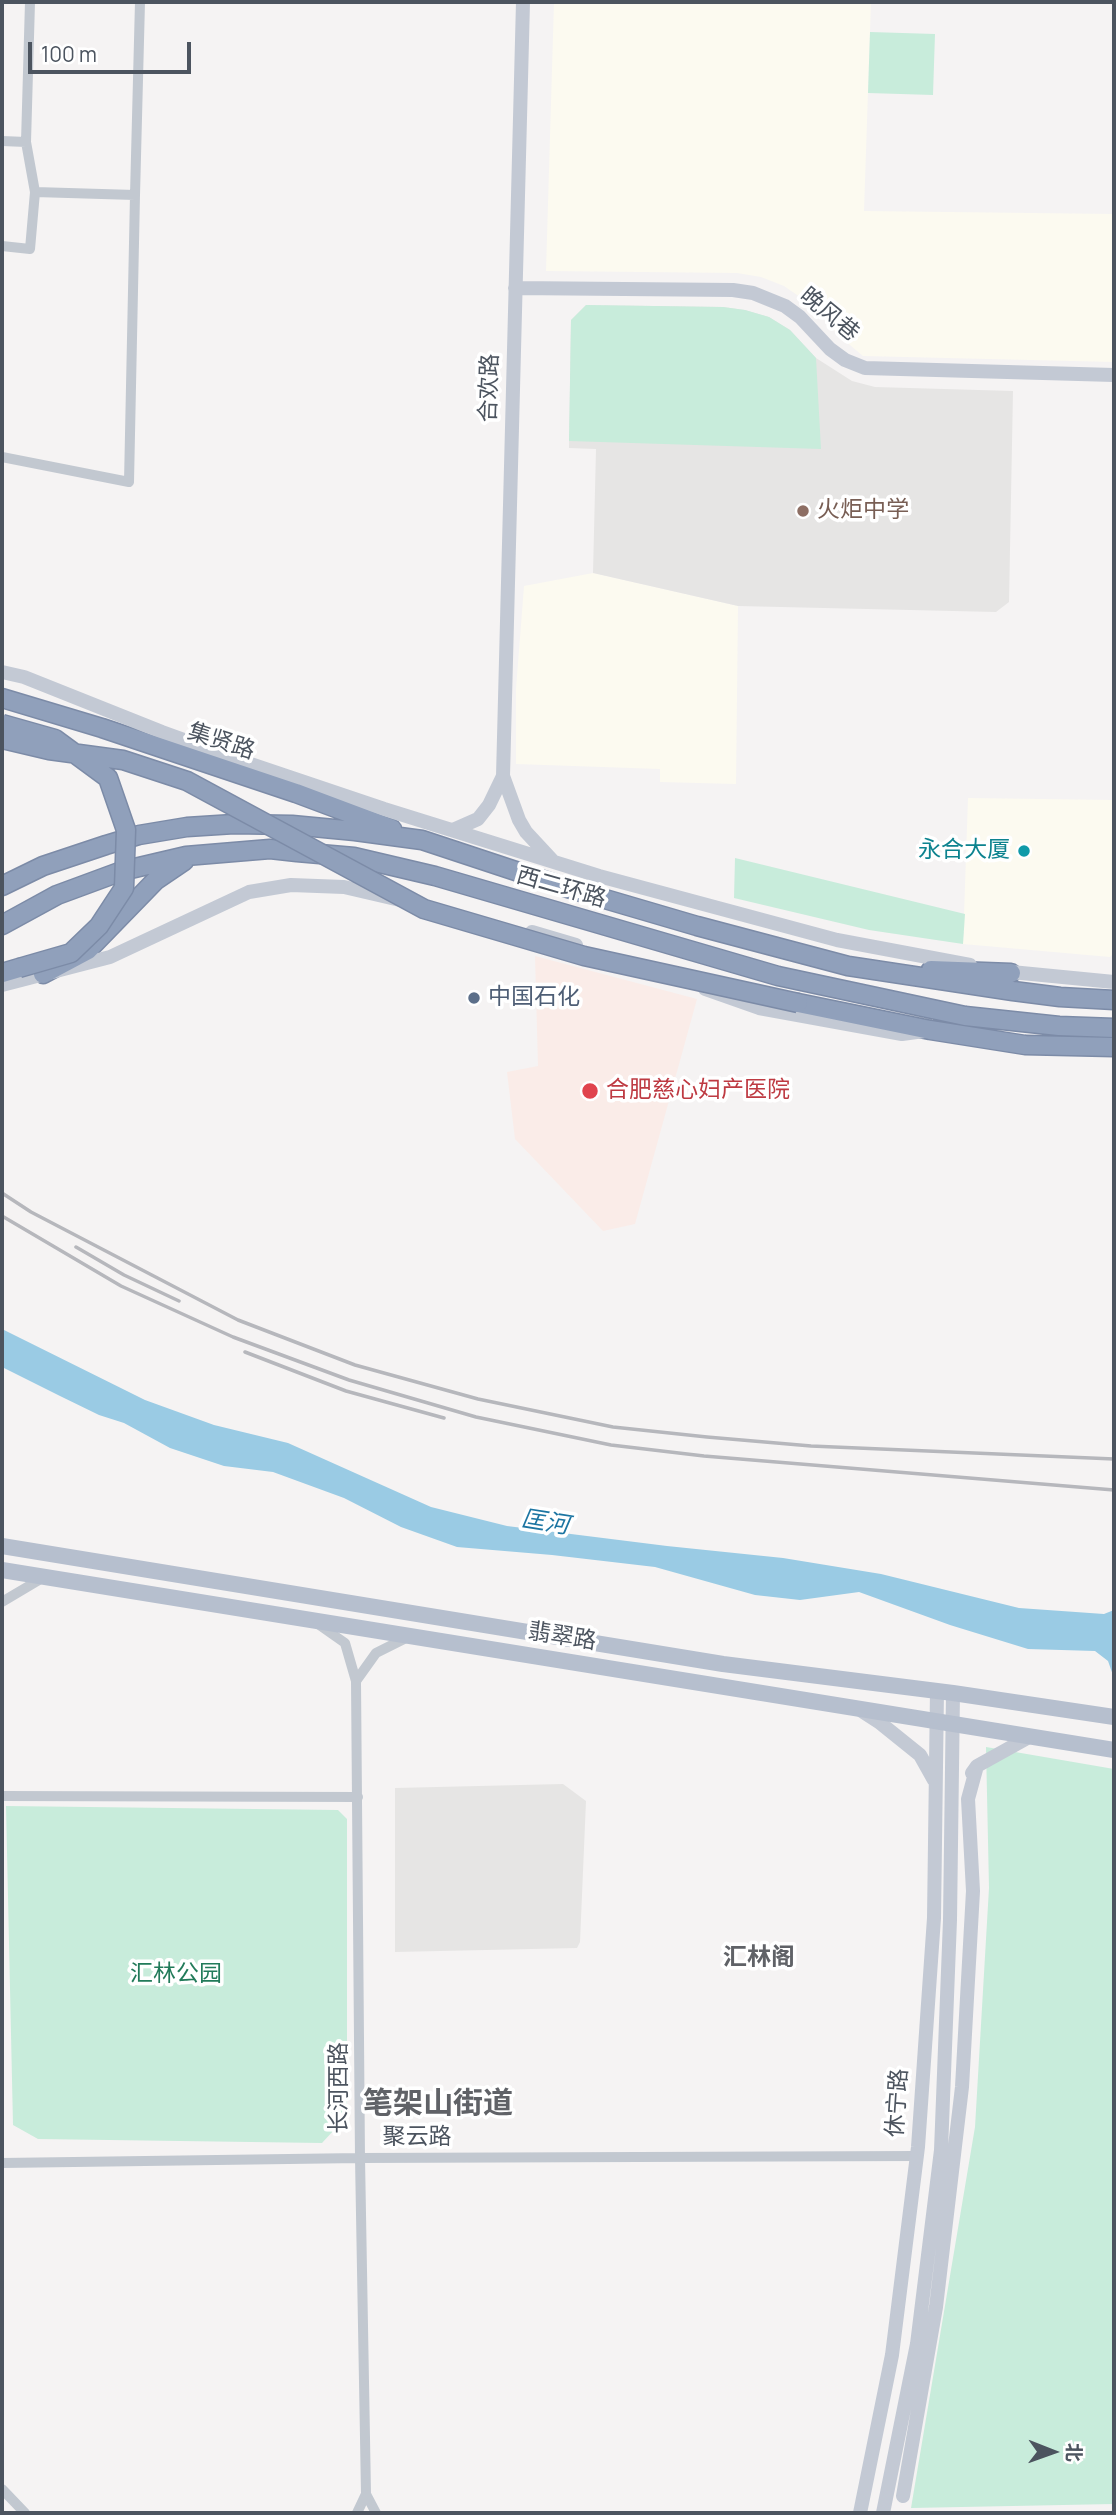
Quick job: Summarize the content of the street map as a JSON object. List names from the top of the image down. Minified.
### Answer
{"streets":{"highway":["集贤路","西二环路"],"main road":["翡翠路"],"street":["晚风巷","合欢路","长河西路","休宁路","聚云路"]},"crossings":[["晚风巷","合欢路"],["集贤路","西二环路"],["翡翠路","长河西路"],["翡翠路","休宁路"],["长河西路","聚云路"],["休宁路","聚云路"]],"districts":["汇林阁","笔架山街道"],"water":["匡河"],"parks":["汇林公园"],"places":["火炬中学","永合大厦","中国石化","合肥慈心妇产医院"],"scale_bar":"100 m","north":"right"}
